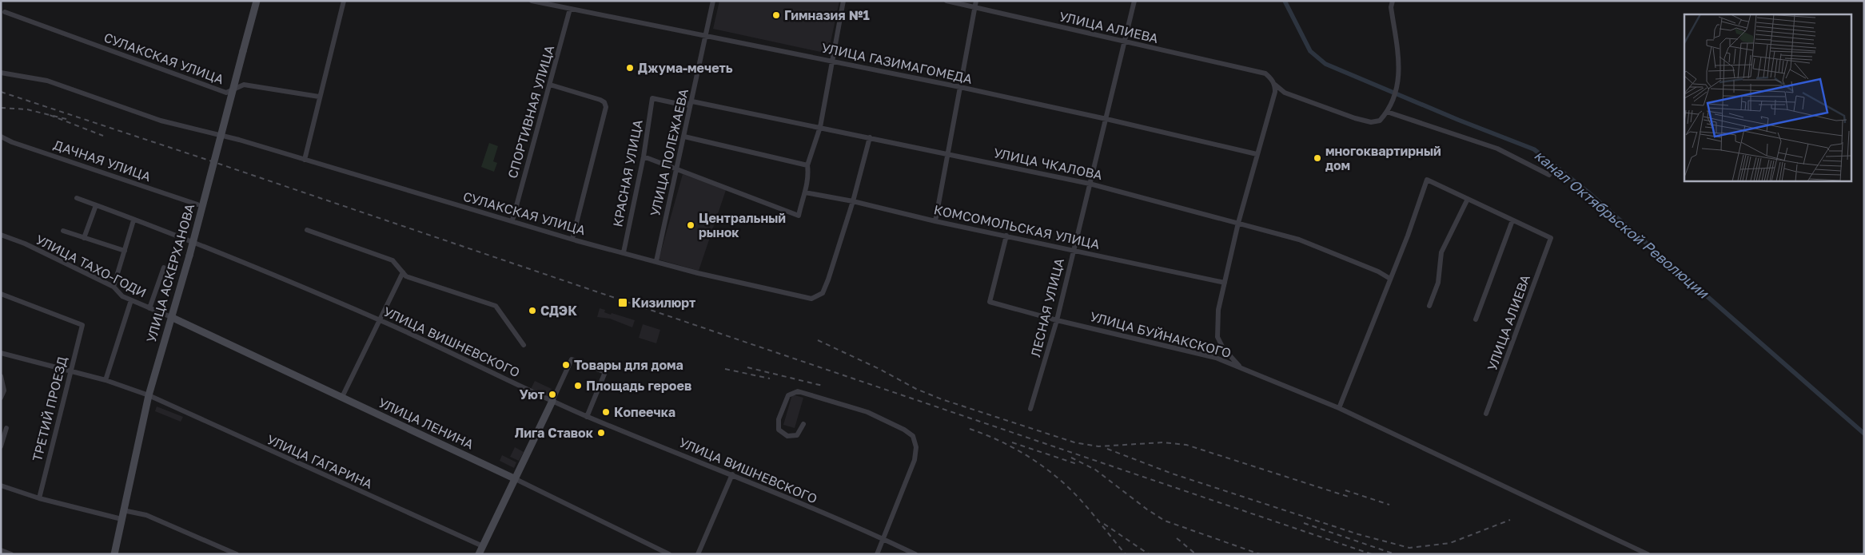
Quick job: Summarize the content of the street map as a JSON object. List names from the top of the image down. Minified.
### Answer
{"streets":{"street":["УЛИЦА АЛИЕВА","СУЛАКСКАЯ УЛИЦА","УЛИЦА ГАЗИМАГОМЕДА","СПОРТИВНАЯ УЛИЦА","УЛИЦА ПОЛЕЖАЕВА","ДАЧНАЯ УЛИЦА","УЛИЦА ЧКАЛОВА","КРАСНАЯ УЛИЦА","КОМСОМОЛЬСКАЯ УЛИЦА","УЛИЦА ТАХО-ГОДИ","УЛИЦА АСКЕРХАНОВА","ЛЕСНАЯ УЛИЦА","УЛИЦА БУЙНАКСКОГО","УЛИЦА ВИШНЕВСКОГО","ТРЕТИЙ ПРОЕЗД","УЛИЦА ЛЕНИНА","УЛИЦА ГАГАРИНА"]},"crossings":[["УЛИЦА АЛИЕВА","ЛЕСНАЯ УЛИЦА"],["СУЛАКСКАЯ УЛИЦА","СПОРТИВНАЯ УЛИЦА"],["СУЛАКСКАЯ УЛИЦА","УЛИЦА ПОЛЕЖАЕВА"],["СУЛАКСКАЯ УЛИЦА","КРАСНАЯ УЛИЦА"],["СУЛАКСКАЯ УЛИЦА","КОМСОМОЛЬСКАЯ УЛИЦА"],["УЛИЦА ГАЗИМАГОМЕДА","СПОРТИВНАЯ УЛИЦА"],["УЛИЦА ГАЗИМАГОМЕДА","УЛИЦА ПОЛЕЖАЕВА"],["УЛИЦА ГАЗИМАГОМЕДА","ЛЕСНАЯ УЛИЦА"],["УЛИЦА ПОЛЕЖАЕВА","УЛИЦА ЧКАЛОВА"],["УЛИЦА ЧКАЛОВА","КРАСНАЯ УЛИЦА"],["УЛИЦА ЧКАЛОВА","ЛЕСНАЯ УЛИЦА"],["КОМСОМОЛЬСКАЯ УЛИЦА","ЛЕСНАЯ УЛИЦА"],["КОМСОМОЛЬСКАЯ УЛИЦА","УЛИЦА БУЙНАКСКОГО"],["УЛИЦА ТАХО-ГОДИ","УЛИЦА АСКЕРХАНОВА"],["УЛИЦА ТАХО-ГОДИ","УЛИЦА ЛЕНИНА"],["УЛИЦА АСКЕРХАНОВА","УЛИЦА ЛЕНИНА"],["УЛИЦА АСКЕРХАНОВА","УЛИЦА ГАГАРИНА"],["ЛЕСНАЯ УЛИЦА","УЛИЦА БУЙНАКСКОГО"],["ТРЕТИЙ ПРОЕЗД","УЛИЦА ГАГАРИНА"]],"water":["канал Октябрьской Революции"],"places":{"other":["Гимназия №1","Джума-мечеть","многоквартирный дом","Центральный рынок","СДЭК","Товары для дома","Площадь героев","Уют","Копеечка","Лига Ставок"],"transit":["Кизилюрт"]}}
